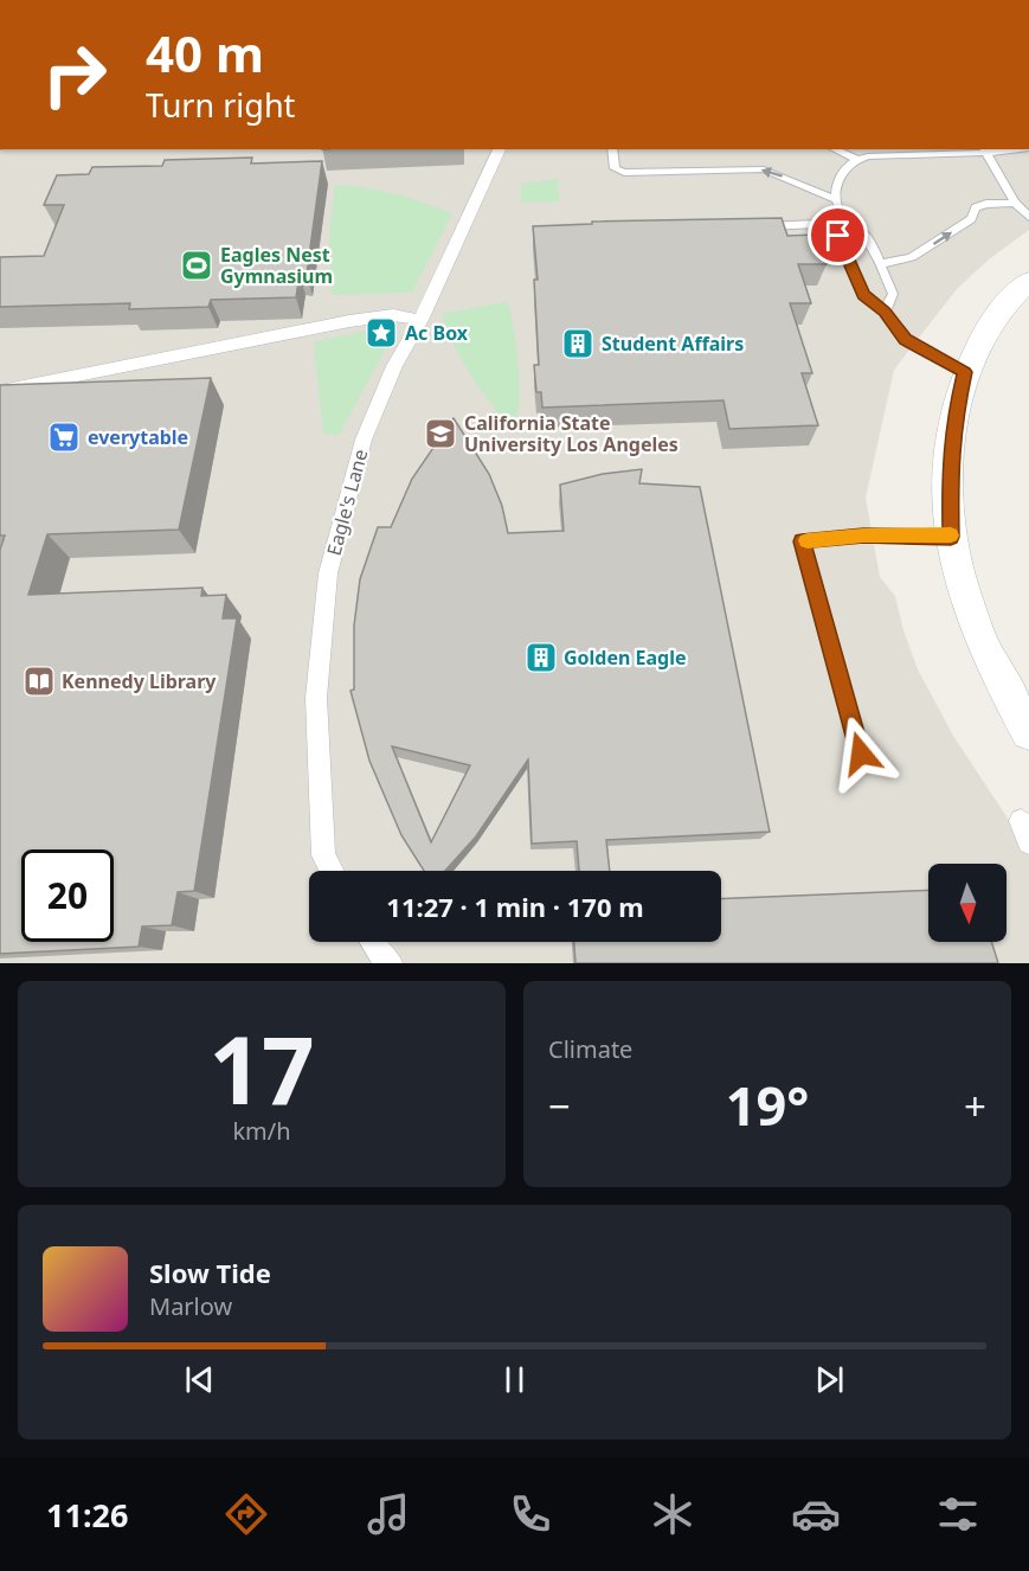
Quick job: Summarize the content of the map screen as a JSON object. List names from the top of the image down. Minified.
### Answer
{"streets":{"street":["Eagle's Lane"]},"places":{"sports":["Eagles Nest Gymnasium"],"place":["Ac Box"],"building":["Student Affairs","Golden Eagle"],"school or university":["California State University Los Angeles"],"supermarket":["everytable"],"library":["Kennedy Library"]},"north":"bottom","page":{"turn":["40 m","Turn right"],"limit":"20","trip":"11:27 · 1 min · 170 m","tile":[["17","km/h"],"Climate"],"heat":["−","19°","+"],"song":["Slow Tide","Marlow"],"tabs":"11:26"}}
